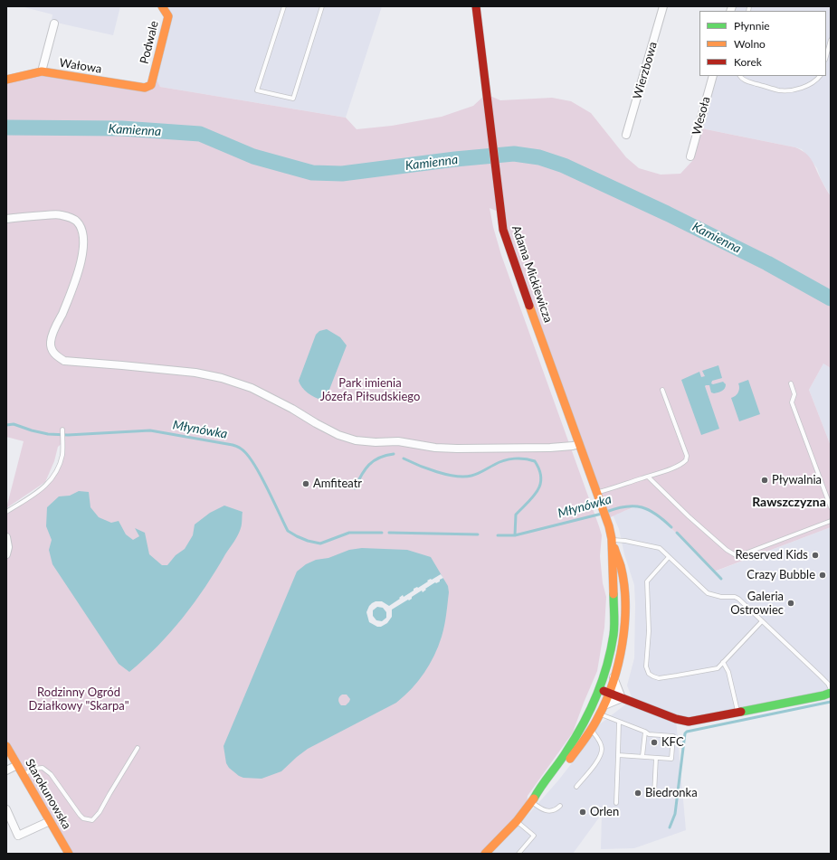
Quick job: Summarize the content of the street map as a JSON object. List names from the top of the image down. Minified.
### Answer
{"streets":{"street":["Podwale","Wałowa","Wierzbowa","Wesoła","Adama Mickiewicza","Starokunowska"]},"crossings":[["Podwale","Wałowa"]],"districts":["Rawszczyzna"],"water":["Kamienna","Młynówka"],"parks":["Park imienia Józefa Piłsudskiego","Rodzinny Ogród Działkowy \"Skarpa\""],"places":["Pływalnia","Amfiteatr","Reserved Kids","Crazy Bubble","Galeria Ostrowiec","KFC","Biedronka","Orlen"],"legend":["Płynnie","Wolno","Korek"]}
